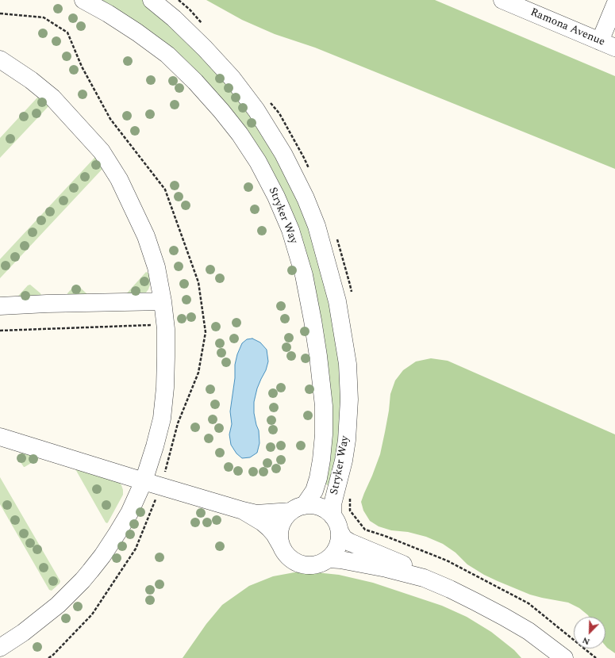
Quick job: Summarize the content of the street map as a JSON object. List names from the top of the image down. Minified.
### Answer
{"streets":{"street":["Ramona Avenue","Stryker Way"]},"north":"bottom left"}
